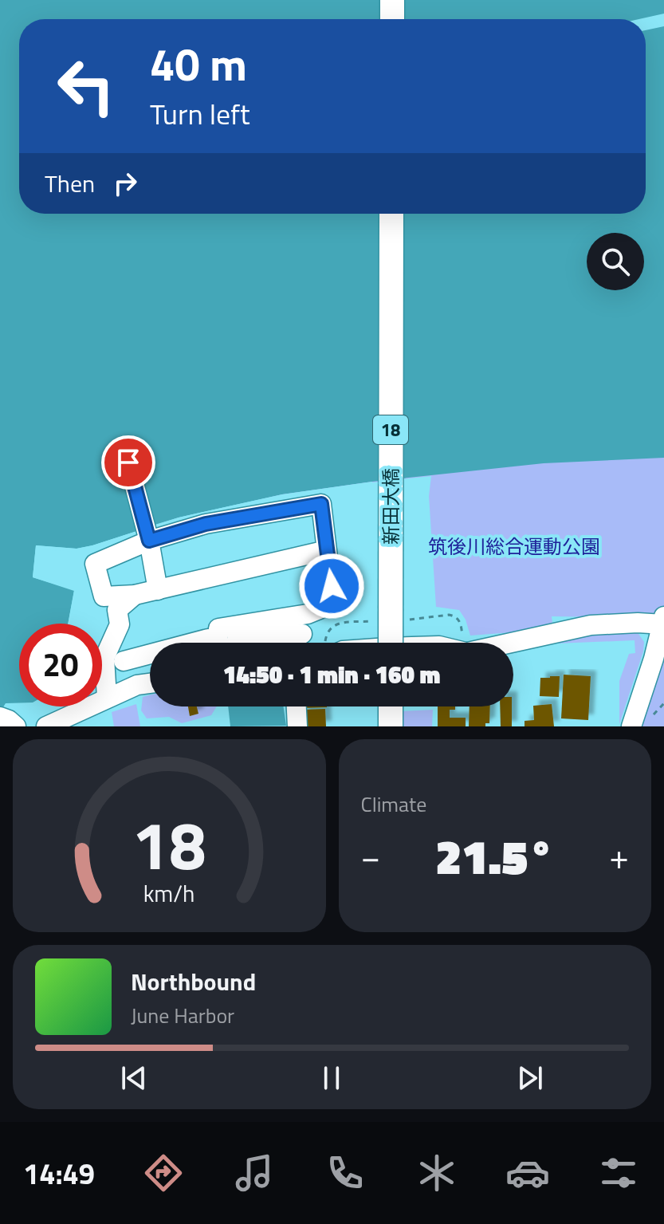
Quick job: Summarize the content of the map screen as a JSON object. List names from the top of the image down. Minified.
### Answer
{"streets":{"main road":["18","新田大橋"]},"parks":["筑後川総合運動公園"],"page":{"turn":["40 m","Turn left"],"then":"Then","limit":"20","trip":"14:50 · 1 min · 160 m","tile":"Climate","heat":["−","21.5°","+"],"song":["Northbound","June Harbor"],"tabs":"14:49","gauge":["18","km/h"]}}
